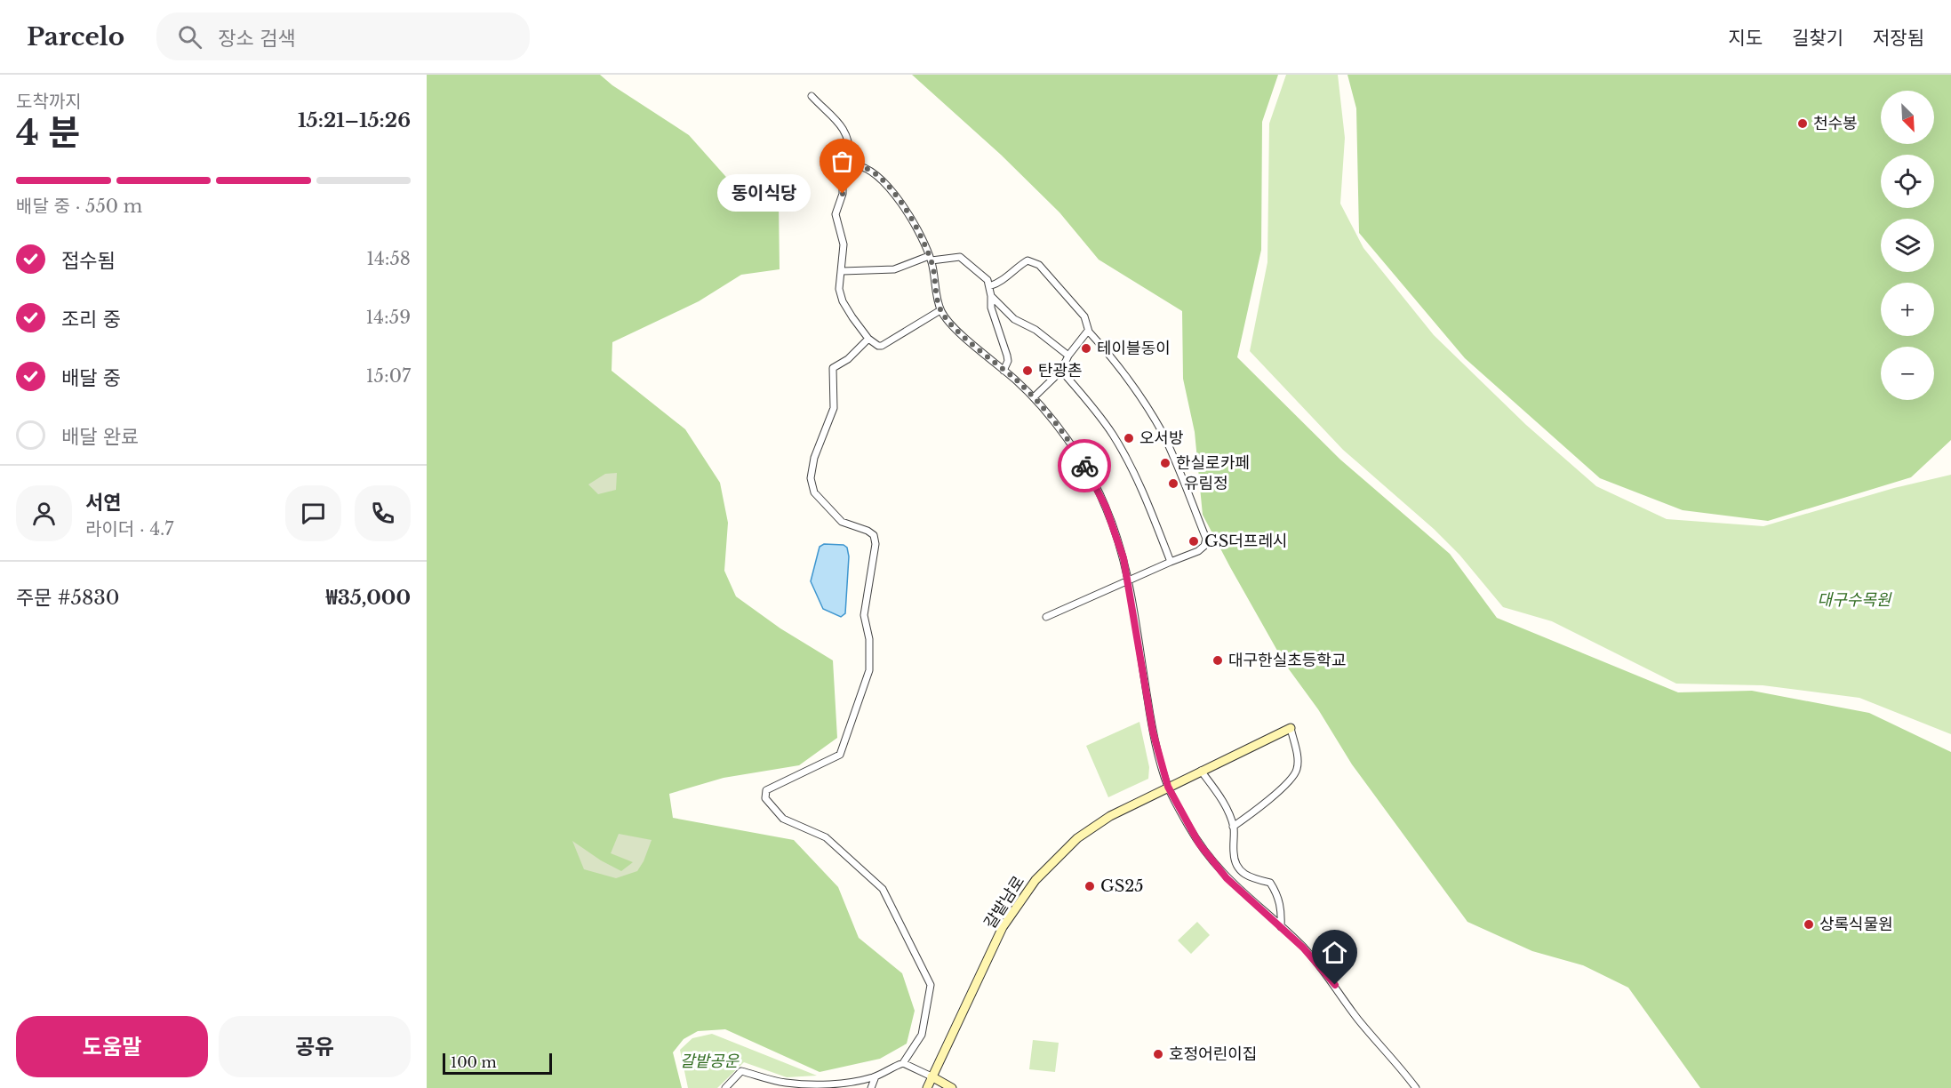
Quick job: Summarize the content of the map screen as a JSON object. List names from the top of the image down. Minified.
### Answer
{"streets":{"main road":["갈밭남로"]},"parks":["대구수목원","갈밭공운"],"places":["천수봉","동이식당","테이블동이","탄광촌","오서방","한실로카페","유림정","GS더프레시","대구한실초등학교","GS25","상록식물원","호정어린이집"],"scale_bar":"100 m","north":"bottom right","page":{"header":"Parcelo","search":"장소 검색","nav":["지도","길찾기","저장됨"],"heading":["4 분","도착까지","15:21–15:26"],"panel":["서연","라이더 · 4.7","주문 #5830","₩35,000"],"map_buttons":["+","−"],"bar":"배달 중 · 550 m","bubble":"동이식당","list":[["접수됨","14:58"],["조리 중","14:59"],["배달 중","15:07"],"배달 완료"],"buttons":["도움말","공유"],"scale":"100 m"}}
